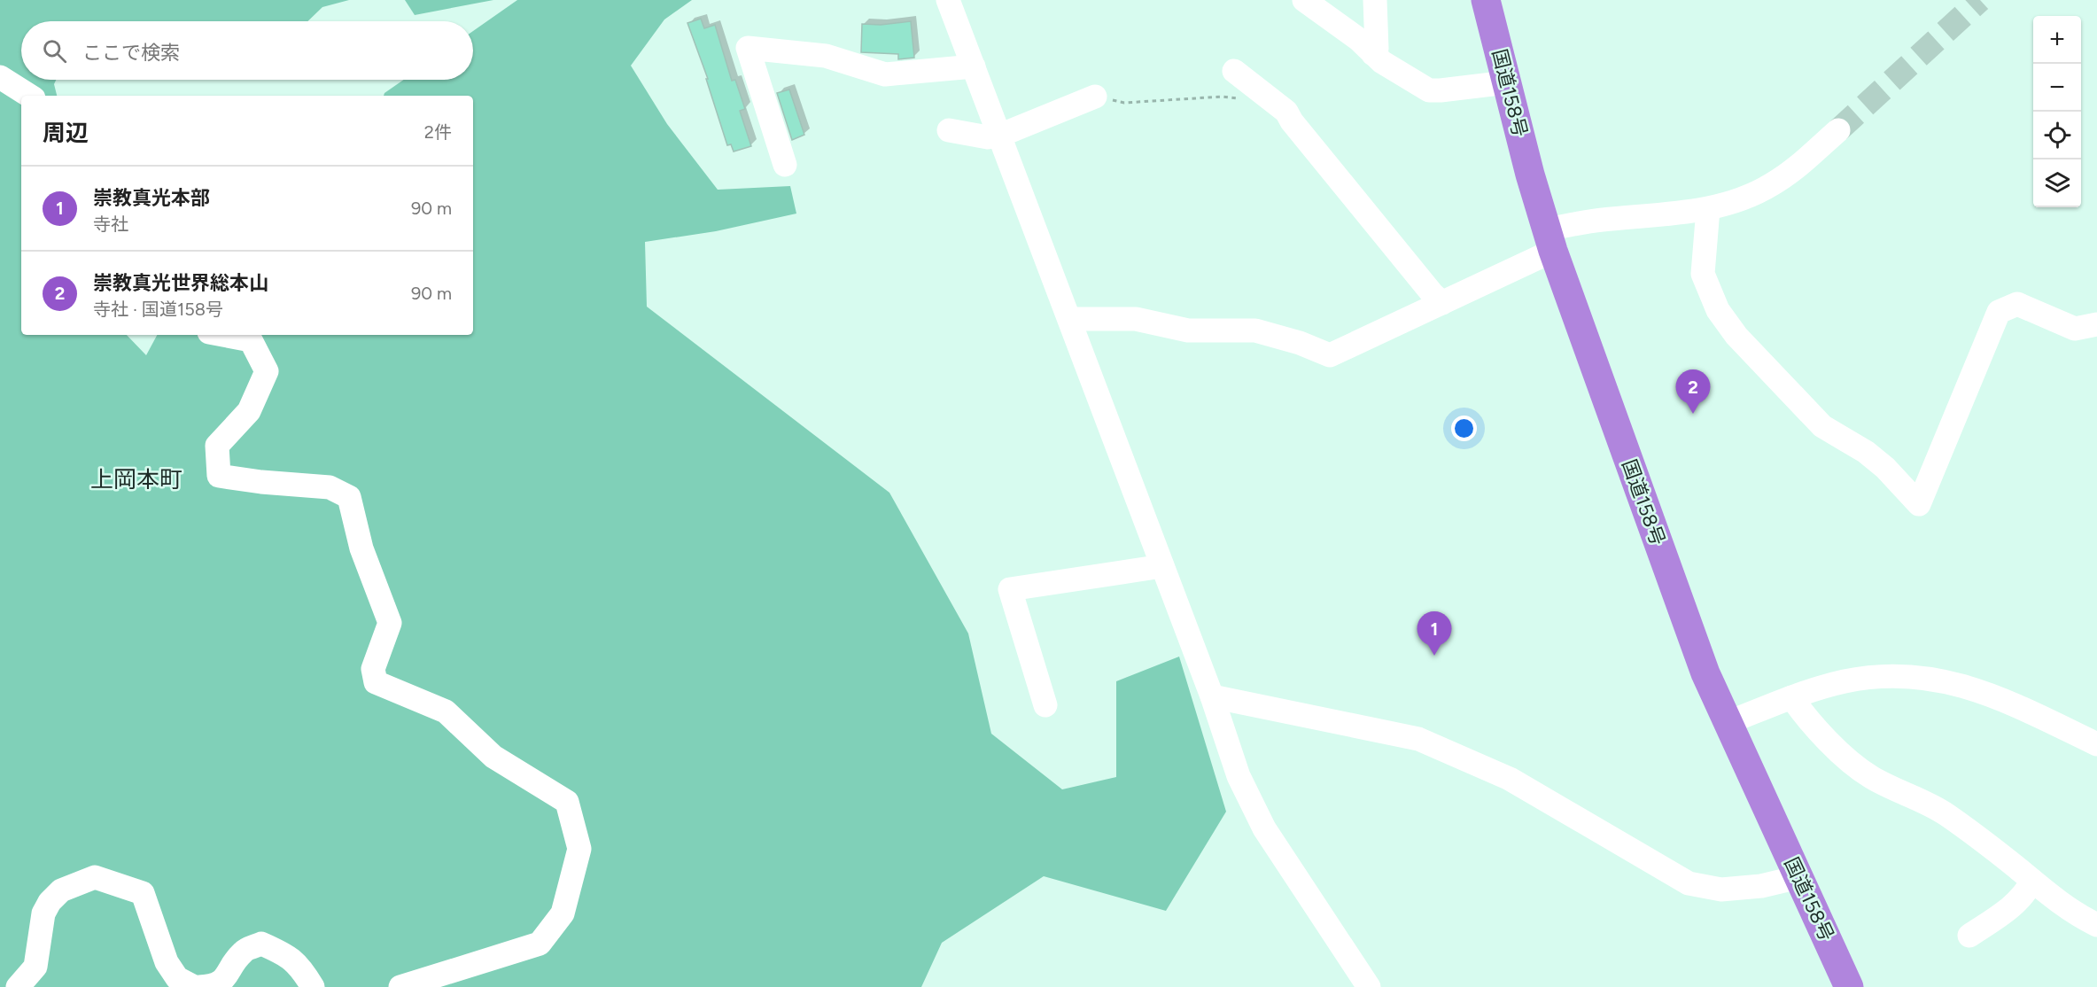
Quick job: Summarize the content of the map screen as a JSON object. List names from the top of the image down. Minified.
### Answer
{"streets":{"highway":["国道158号"]},"districts":["上岡本町"],"page":{"map_buttons":["+","−"],"search":"ここで検索","heading":["周辺","2件"],"list":[{"mark":"1","name":"崇教真光本部","note":"寺社","value":"90 m"},{"mark":"2","name":"崇教真光世界総本山","note":"寺社 · 国道158号","value":"90 m"}],"pins":["2","1"]}}
